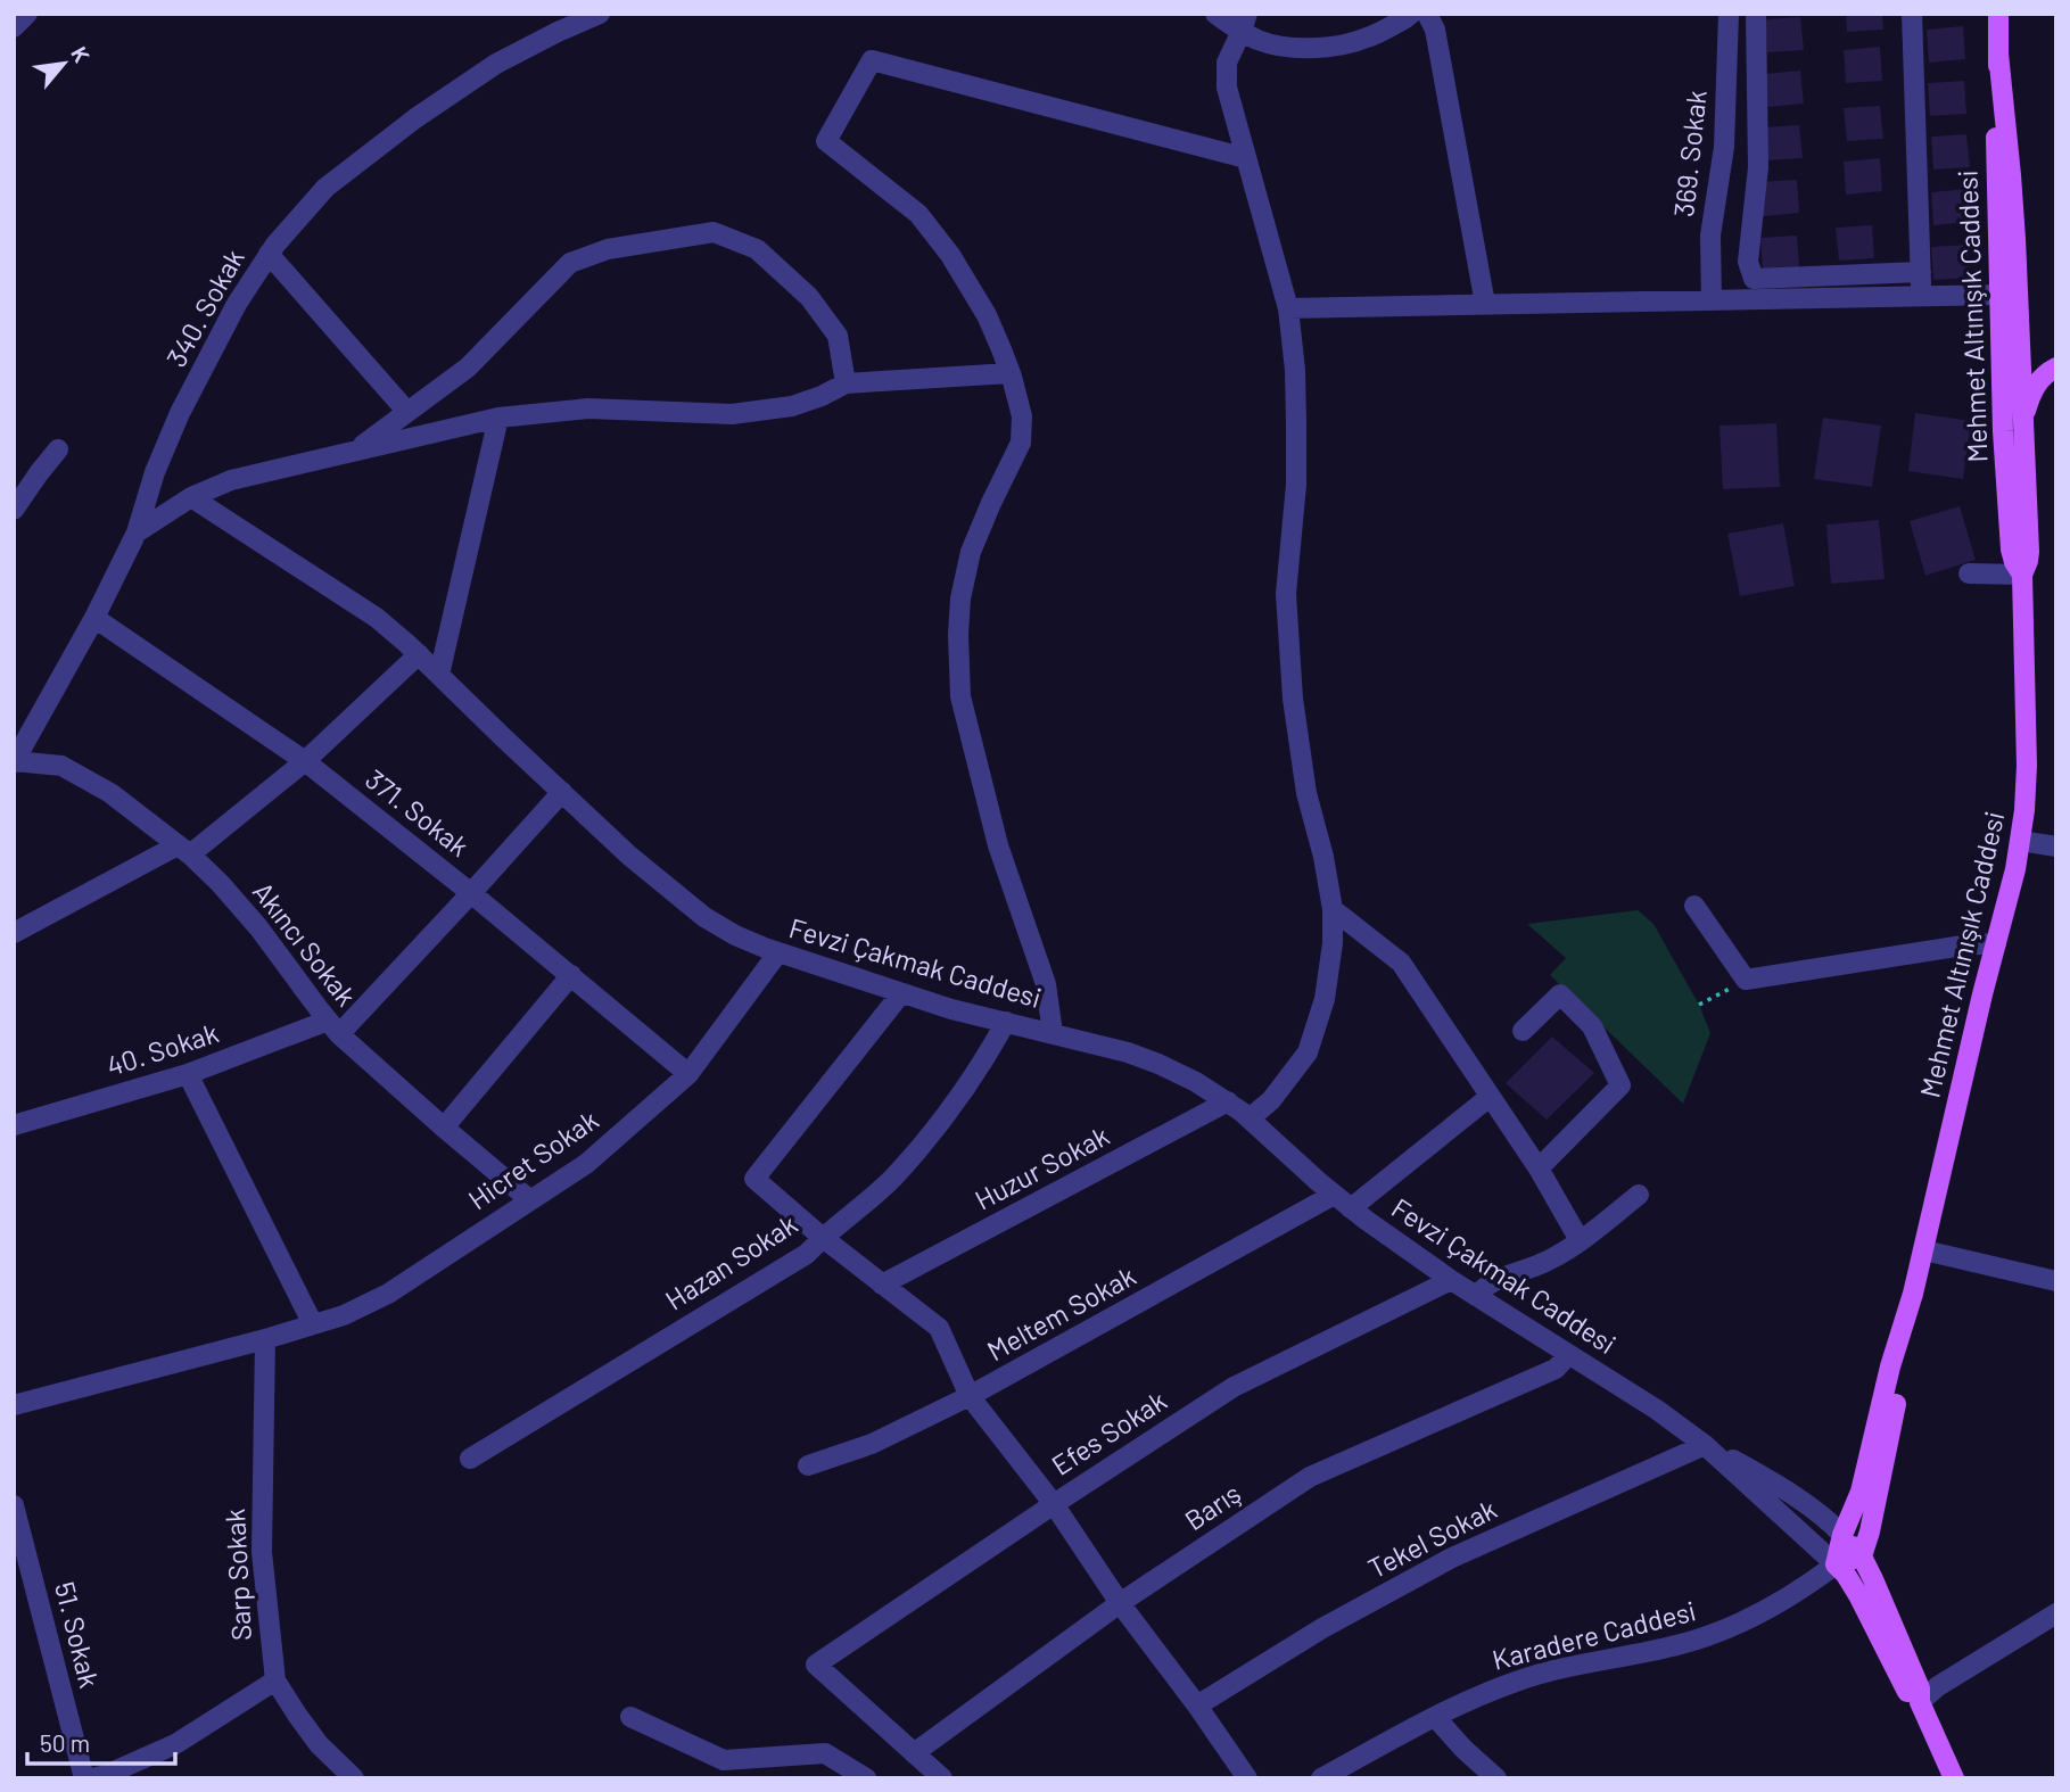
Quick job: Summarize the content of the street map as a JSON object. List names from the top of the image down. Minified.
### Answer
{"streets":{"main road":["Mehmet Altınışık Caddesi","Fevzi Çakmak Caddesi"],"street":["369. Sokak","340. Sokak","371. Sokak","Akıncı Sokak","40. Sokak","Hicret Sokak","Huzur Sokak","Hazan Sokak","Meltem Sokak","Efes Sokak","Barış","Tekel Sokak","Sarp Sokak","51. Sokak","Karadere Caddesi"]},"crossings":[["340. Sokak","371. Sokak"],["340. Sokak","Akıncı Sokak"],["Mehmet Altınışık Caddesi","Fevzi Çakmak Caddesi"],["Mehmet Altınışık Caddesi","Karadere Caddesi"],["371. Sokak","Hicret Sokak"],["Akıncı Sokak","40. Sokak"],["Akıncı Sokak","Hicret Sokak"],["Fevzi Çakmak Caddesi","Hicret Sokak"],["Fevzi Çakmak Caddesi","Huzur Sokak"],["Fevzi Çakmak Caddesi","Hazan Sokak"],["Fevzi Çakmak Caddesi","Meltem Sokak"],["Fevzi Çakmak Caddesi","Efes Sokak"],["Fevzi Çakmak Caddesi","Barış"],["Fevzi Çakmak Caddesi","Tekel Sokak"],["Fevzi Çakmak Caddesi","Karadere Caddesi"],["Hicret Sokak","Sarp Sokak"],["Efes Sokak","Barış"]],"scale_bar":"50 m","north":"top right"}
